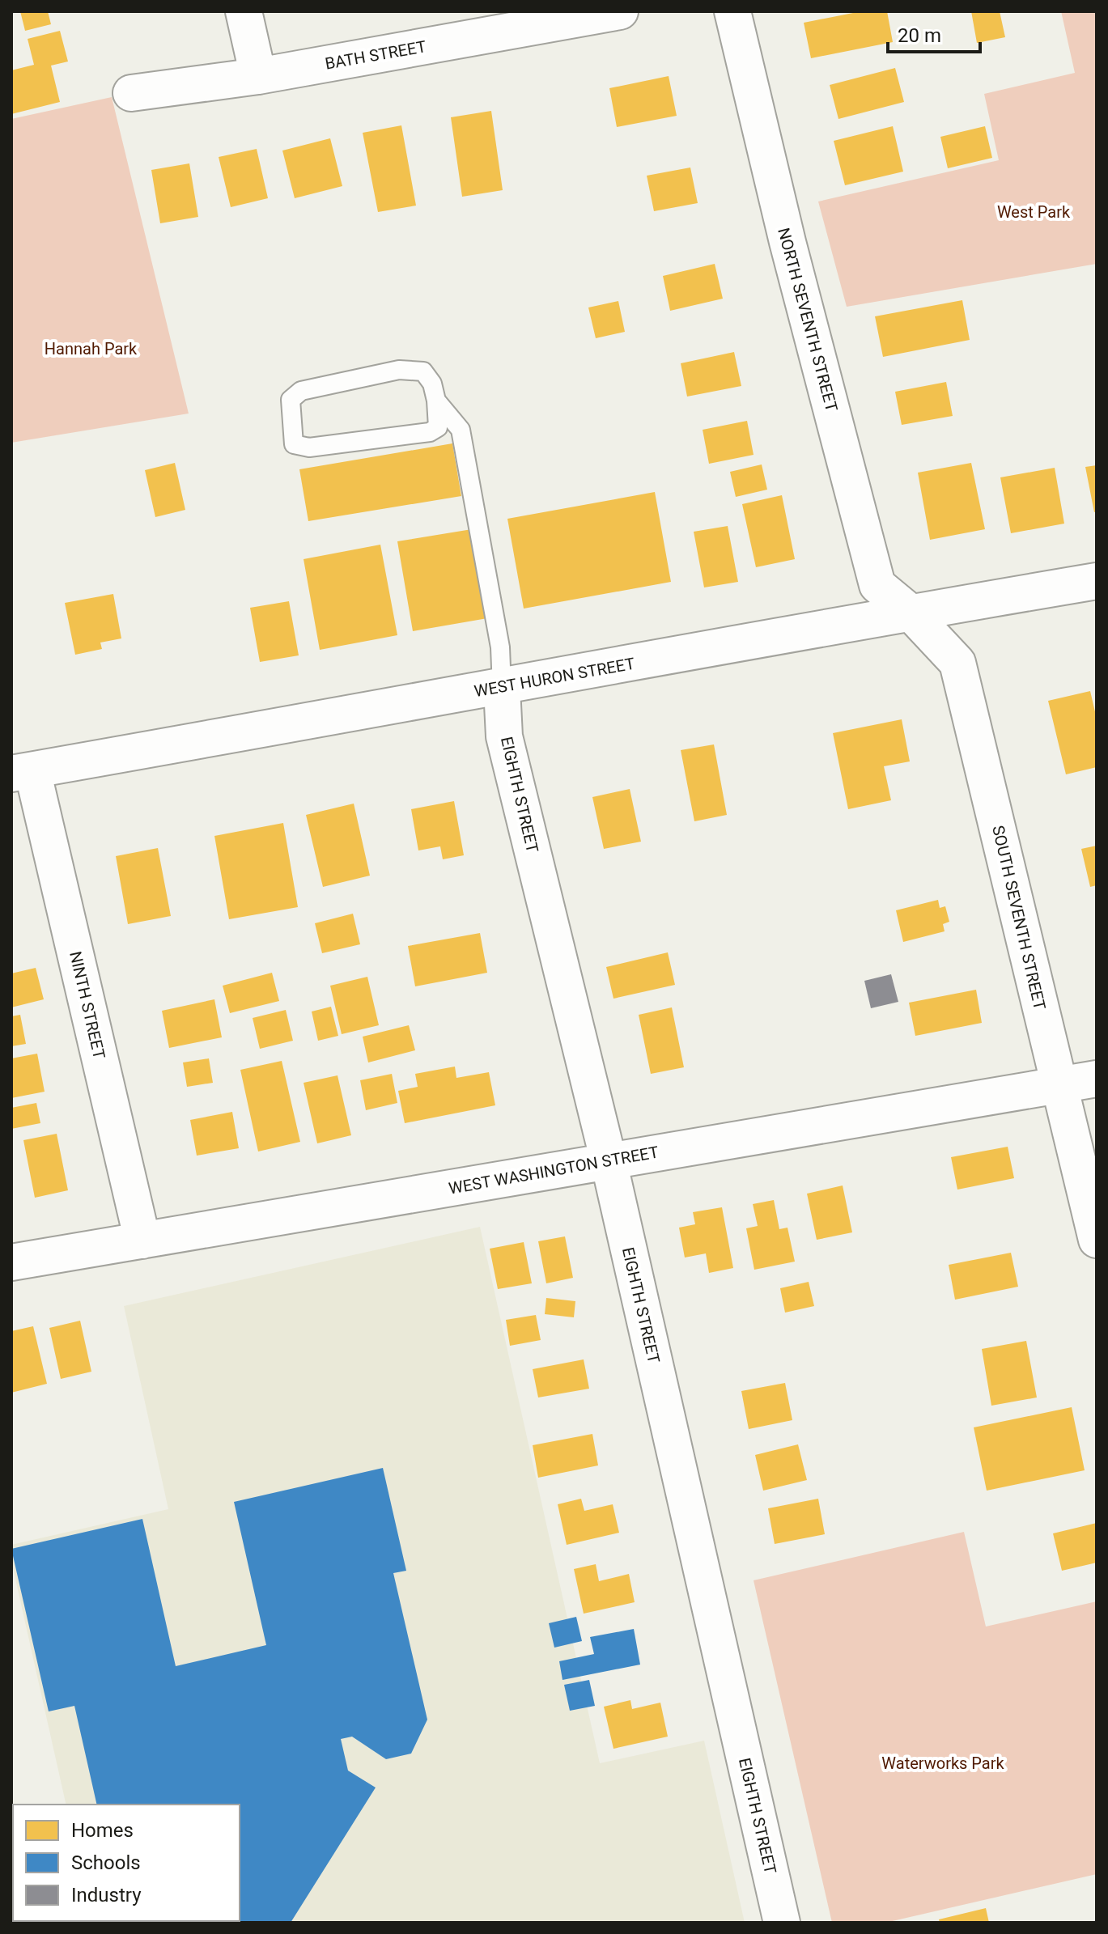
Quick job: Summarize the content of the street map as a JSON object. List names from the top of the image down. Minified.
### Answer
{"streets":{"street":["BATH STREET","NORTH SEVENTH STREET","WEST HURON STREET","EIGHTH STREET","SOUTH SEVENTH STREET","NINTH STREET","WEST WASHINGTON STREET"]},"crossings":[["NORTH SEVENTH STREET","WEST HURON STREET"],["NORTH SEVENTH STREET","SOUTH SEVENTH STREET"],["WEST HURON STREET","EIGHTH STREET"],["WEST HURON STREET","SOUTH SEVENTH STREET"],["WEST HURON STREET","NINTH STREET"],["EIGHTH STREET","WEST WASHINGTON STREET"],["SOUTH SEVENTH STREET","WEST WASHINGTON STREET"],["NINTH STREET","WEST WASHINGTON STREET"]],"parks":["West Park","Hannah Park","Waterworks Park"],"legend":["Homes","Schools","Industry"],"scale_bar":"20 m"}
